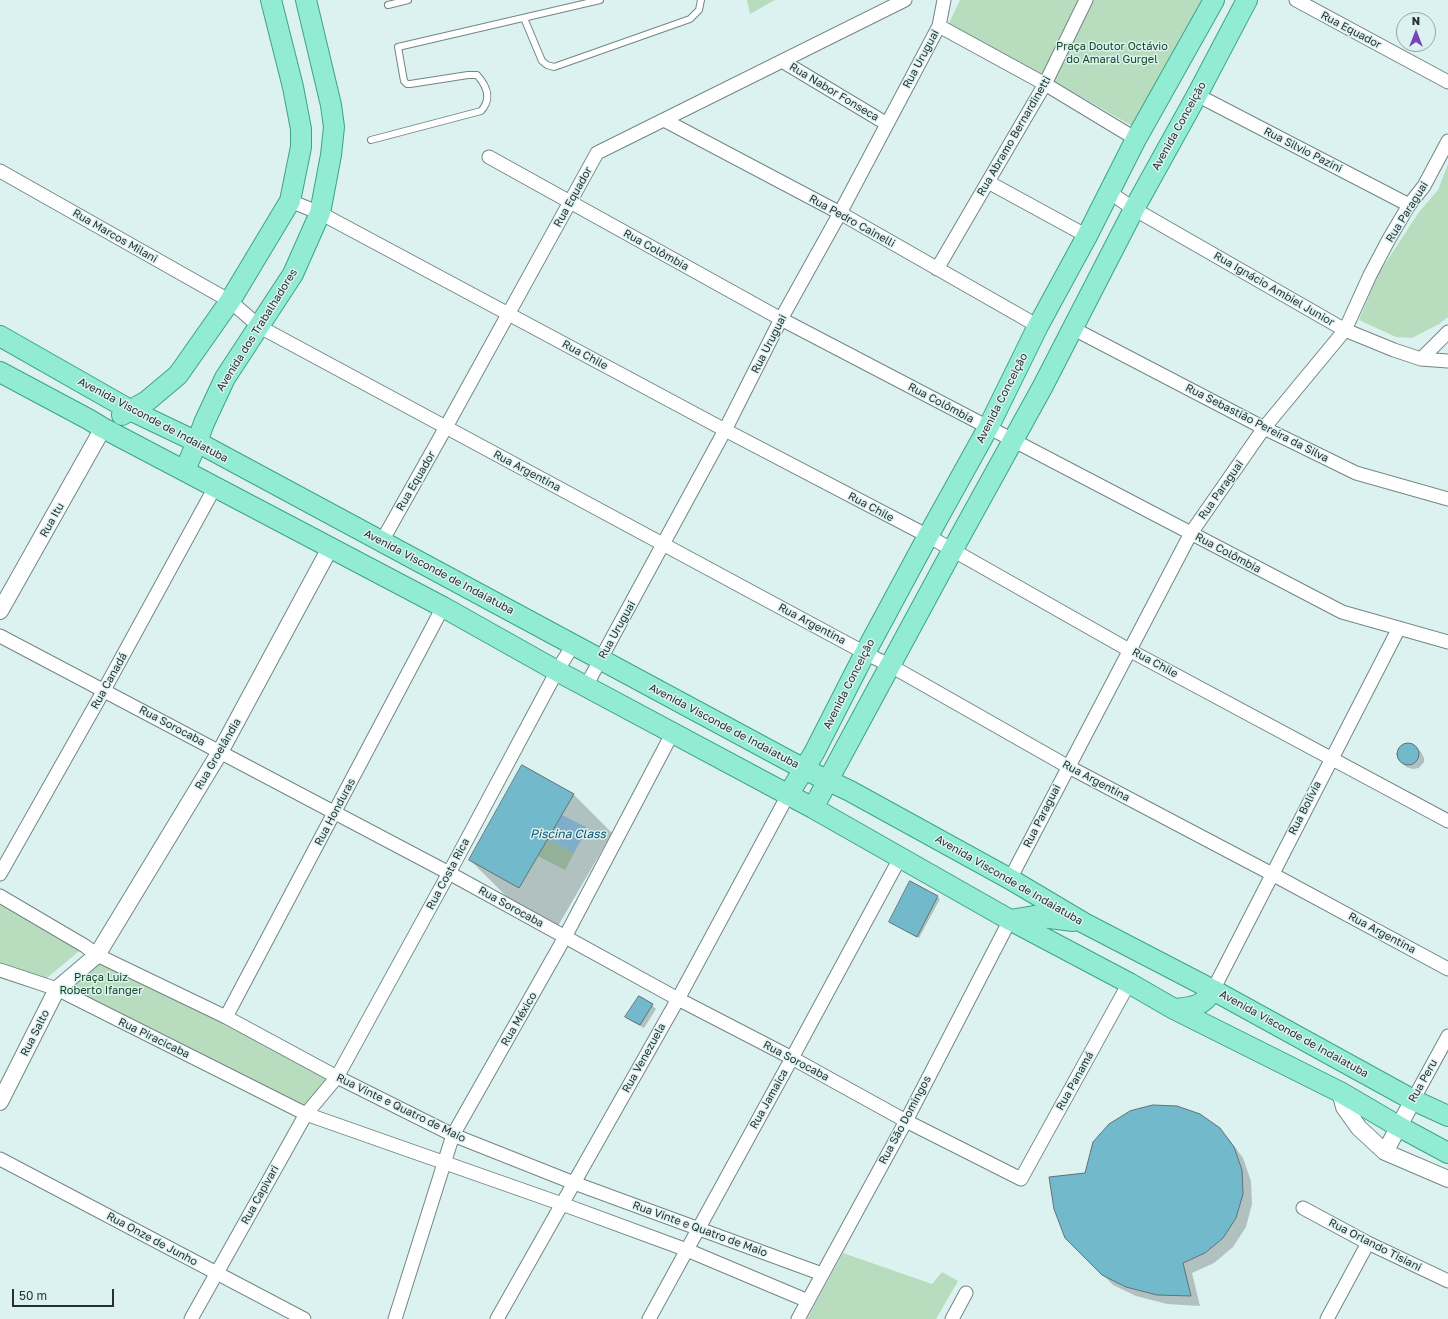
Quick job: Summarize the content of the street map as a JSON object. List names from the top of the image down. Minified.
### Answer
{"streets":{"main road":["Avenida Conceição","Avenida dos Trabalhadores","Avenida Visconde de Indaiatuba"],"street":["Rua Equador","Rua Uruguai","Rua Nabor Fonseca","Rua Abramo Bernardinetti","Rua Silvio Pazini","Rua Paraguai","Rua Pedro Cainelli","Rua Marcos Milani","Rua Colômbia","Rua Ignácio Ambiel Junior","Rua Chile","Rua Sebastião Pereira da Silva","Rua Argentina","Rua Itu","Rua Canadá","Rua Sorocaba","Rua Groelândia","Rua Bolívia","Rua Honduras","Rua Costa Rica","Rua México","Rua Salto","Rua Piracicaba","Rua Venezuela","Rua Panamá","Rua Peru","Rua Jamaica","Rua Vinte e Quatro de Maio","Rua São Domingos","Rua Capivari","Rua Onze de Junho","Rua Orlando Tisiani"]},"crossings":[["Rua Equador","Rua Nabor Fonseca"],["Rua Equador","Rua Pedro Cainelli"],["Rua Equador","Rua Colômbia"],["Rua Equador","Rua Chile"],["Rua Equador","Avenida Visconde de Indaiatuba"],["Rua Equador","Rua Argentina"],["Rua Uruguai","Rua Nabor Fonseca"],["Rua Uruguai","Rua Pedro Cainelli"],["Rua Uruguai","Rua Colômbia"],["Rua Uruguai","Rua Chile"],["Rua Uruguai","Avenida Visconde de Indaiatuba"],["Rua Uruguai","Rua Argentina"],["Avenida Conceição","Rua Silvio Pazini"],["Avenida Conceição","Rua Pedro Cainelli"],["Avenida Conceição","Rua Colômbia"],["Avenida Conceição","Rua Ignácio Ambiel Junior"],["Avenida Conceição","Rua Chile"],["Avenida Conceição","Avenida Visconde de Indaiatuba"],["Avenida Conceição","Rua Sebastião Pereira da Silva"],["Avenida Conceição","Rua Argentina"],["Avenida Conceição","Rua Venezuela"],["Rua Abramo Bernardinetti","Rua Pedro Cainelli"],["Rua Silvio Pazini","Rua Paraguai"],["Rua Paraguai","Rua Colômbia"],["Rua Paraguai","Rua Ignácio Ambiel Junior"],["Rua Paraguai","Rua Chile"],["Rua Paraguai","Avenida Visconde de Indaiatuba"],["Rua Paraguai","Rua Sebastião Pereira da Silva"],["Rua Paraguai","Rua Argentina"],["Rua Marcos Milani","Avenida dos Trabalhadores"],["Rua Marcos Milani","Rua Argentina"],["Rua Colômbia","Rua Bolívia"],["Avenida dos Trabalhadores","Rua Chile"],["Avenida dos Trabalhadores","Avenida Visconde de Indaiatuba"],["Avenida dos Trabalhadores","Rua Argentina"],["Rua Chile","Rua Bolívia"],["Avenida Visconde de Indaiatuba","Rua Bolívia"],["Avenida Visconde de Indaiatuba","Rua Costa Rica"],["Avenida Visconde de Indaiatuba","Rua Peru"],["Rua Argentina","Rua Bolívia"],["Rua Canadá","Rua Sorocaba"],["Rua Sorocaba","Rua Groelândia"],["Rua Sorocaba","Rua Honduras"],["Rua Sorocaba","Rua Costa Rica"],["Rua Sorocaba","Rua México"],["Rua Sorocaba","Rua Venezuela"],["Rua Sorocaba","Rua Panamá"],["Rua Sorocaba","Rua Jamaica"],["Rua Sorocaba","Rua São Domingos"],["Rua Groelândia","Rua Salto"],["Rua Groelândia","Rua Vinte e Quatro de Maio"],["Rua Honduras","Rua Vinte e Quatro de Maio"],["Rua Costa Rica","Rua Vinte e Quatro de Maio"],["Rua Costa Rica","Rua Capivari"],["Rua México","Rua Vinte e Quatro de Maio"],["Rua Salto","Rua Piracicaba"],["Rua Salto","Rua Vinte e Quatro de Maio"],["Rua Piracicaba","Rua Capivari"],["Rua Venezuela","Rua Vinte e Quatro de Maio"],["Rua Jamaica","Rua Vinte e Quatro de Maio"],["Rua Vinte e Quatro de Maio","Rua São Domingos"],["Rua Vinte e Quatro de Maio","Rua Capivari"],["Rua Capivari","Rua Onze de Junho"]],"water":["Piscina Class"],"parks":["Praça Doutor Octávio do Amaral Gurgel","Praça Luiz Roberto Ifanger"],"scale_bar":"50 m","north":"top"}
